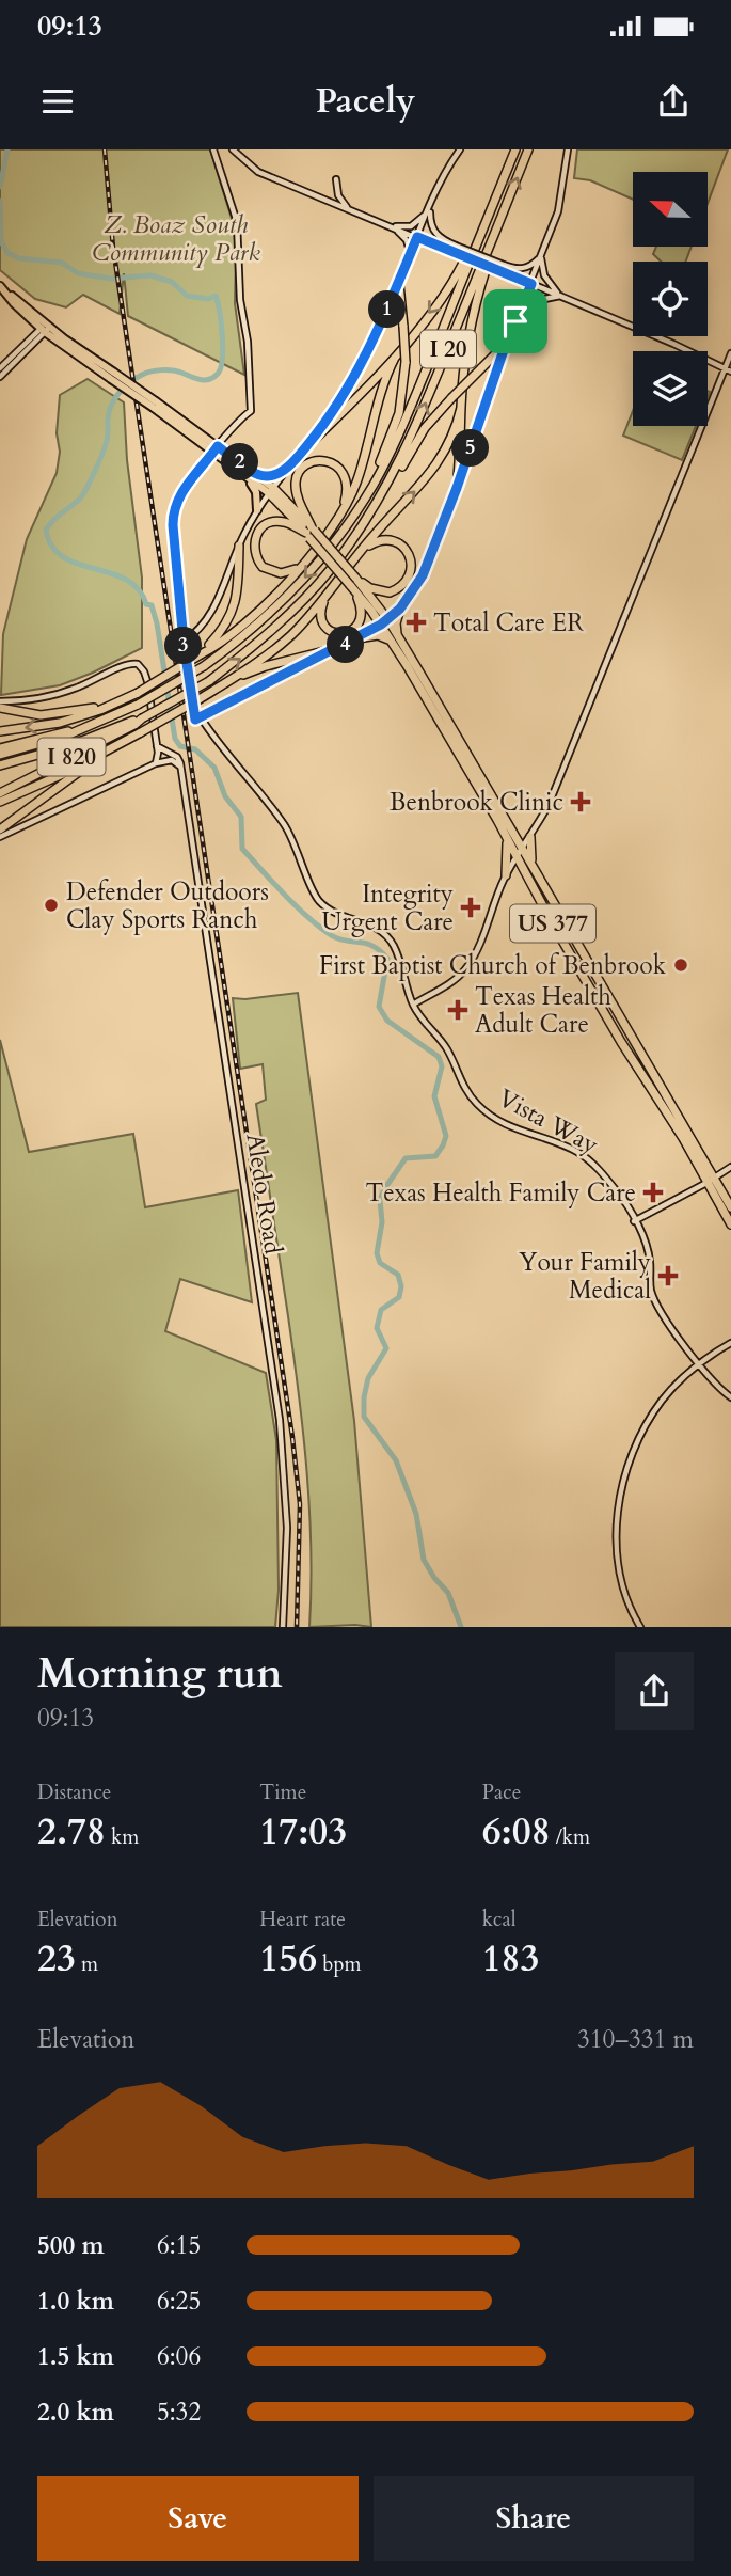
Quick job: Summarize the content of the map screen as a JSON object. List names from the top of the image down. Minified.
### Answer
{"streets":{"highway":["I 20","I 820","US 377"],"street":["Vista Way","Aledo Road"]},"crossings":[["I 20","I 820"]],"parks":["Z. Boaz South Community Park"],"places":{"health":["Total Care ER","Benbrook Clinic","Integrity Urgent Care","Texas Health Adult Care","Texas Health Family Care","Your Family Medical"],"other":["Defender Outdoors Clay Sports Ranch","First Baptist Church of Benbrook"]},"north":"left","page":{"status":"09:13","header":"Pacely","pins":["1","5","2","4","3"],"heading":["Morning run","09:13"],"stats":[["Distance","2.78 km"],["Time","17:03"],["Pace","6:08 /km"],["Elevation","23 m"],["Heart rate","156 bpm"],["kcal","183"]],"chart":["Elevation","310–331 m"],"list":[{"name":"500 m","note":"6:15"},{"name":"1.0 km","note":"6:25"},{"name":"1.5 km","note":"6:06"},{"name":"2.0 km","note":"5:32"}],"buttons":["Save","Share"]}}
